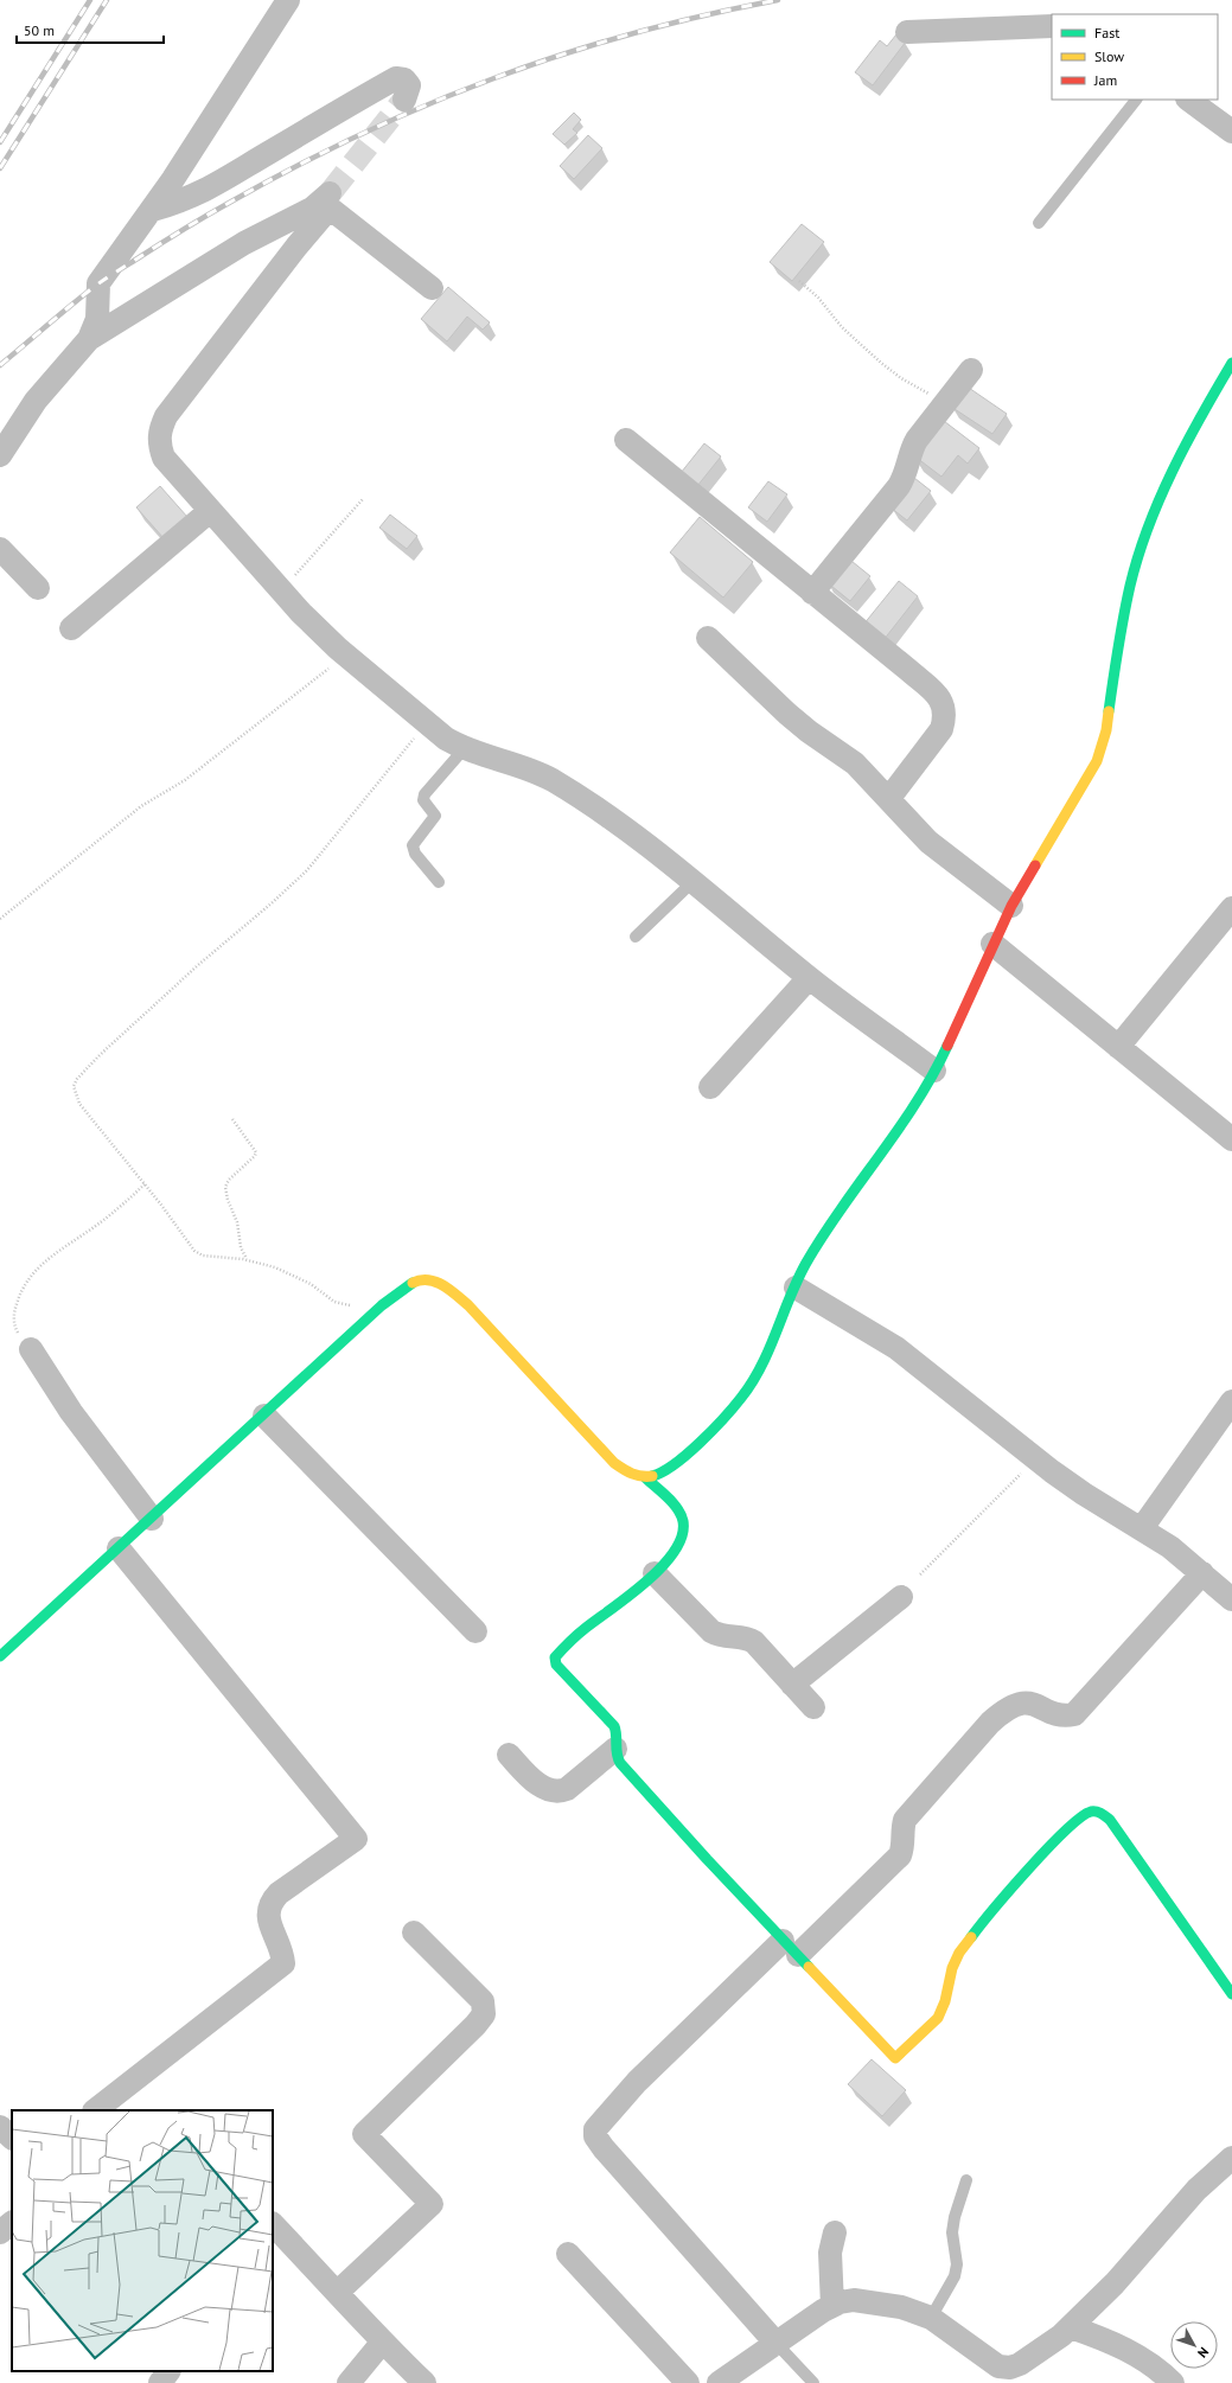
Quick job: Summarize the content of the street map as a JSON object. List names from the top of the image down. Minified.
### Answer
{"legend":["Fast","Slow","Jam"],"scale_bar":"50 m","north":"bottom right"}
